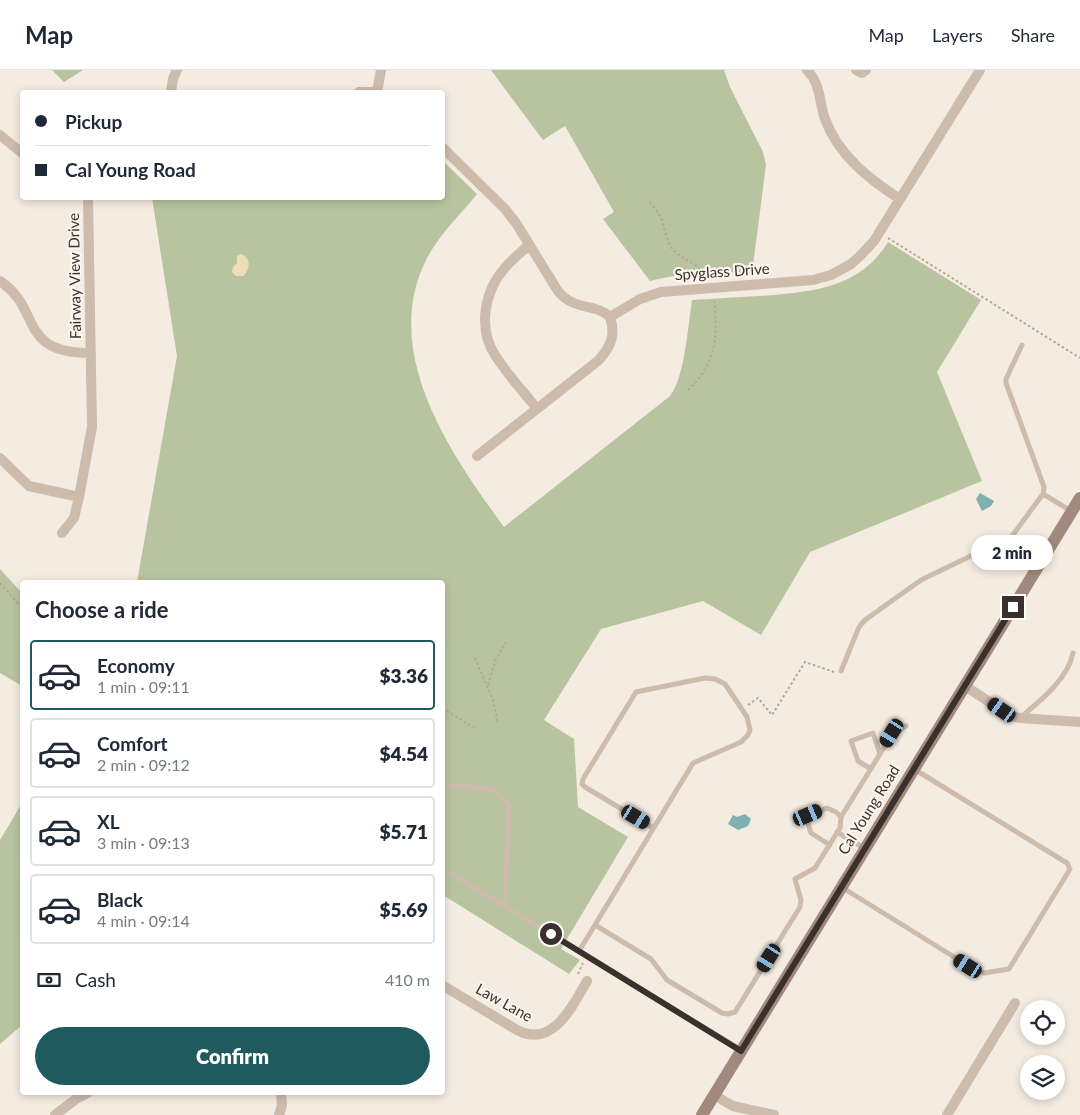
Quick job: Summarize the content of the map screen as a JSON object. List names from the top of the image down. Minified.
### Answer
{"streets":{"main road":["Cal Young Road"],"street":["Spyglass Drive","Fairway View Drive","Law Lane"]},"page":{"header":"Map","nav":["Map","Layers","Share"],"banner":["Pickup","Cal Young Road"],"bubble":"2 min","heading":"Choose a ride","list":[{"name":"Economy","note":"1 min · 09:11","value":"$3.36"},{"name":"Comfort","note":"2 min · 09:12","value":"$4.54"},{"name":"XL","note":"3 min · 09:13","value":"$5.71"},{"name":"Black","note":"4 min · 09:14","value":"$5.69"}],"pay":["Cash","410 m"],"buttons":"Confirm"}}
